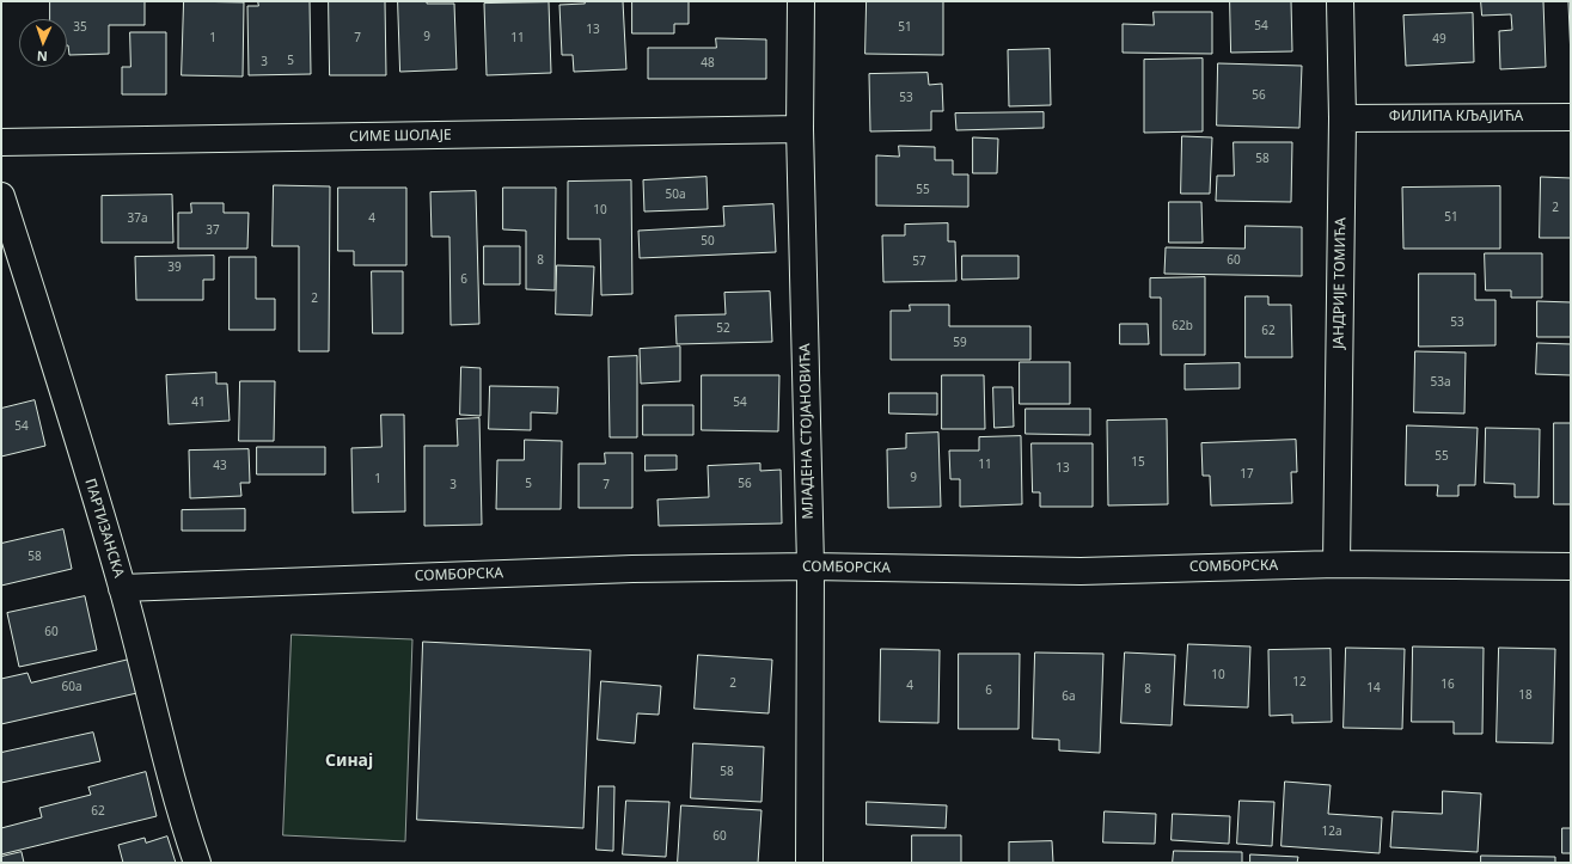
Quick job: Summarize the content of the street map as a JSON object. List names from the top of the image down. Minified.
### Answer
{"streets":{"street":["ФИЛИПА КЉАЈИЋА","СИМЕ ШОЛАЈЕ","ЈАНДРИЈЕ ТОМИЋА","МЛАДЕНА СТОЈАНОВИЋА","ПАРТИЗАНСКА","СОМБОРСКА"]},"crossings":[["ФИЛИПА КЉАЈИЋА","ЈАНДРИЈЕ ТОМИЋА"],["СИМЕ ШОЛАЈЕ","МЛАДЕНА СТОЈАНОВИЋА"],["ЈАНДРИЈЕ ТОМИЋА","СОМБОРСКА"],["МЛАДЕНА СТОЈАНОВИЋА","СОМБОРСКА"],["ПАРТИЗАНСКА","СОМБОРСКА"]],"districts":["Синај"],"house_numbers":["54","35","51","13","9","1","7","11","49","5","3","48","56","53","58","55","50a","2","10","51","37a","4","37","50","8","60","57","39","6","2","53","62b","52","62","59","53a","41","54","54","55","15","11","43","13","17","9","1","5","56","3","7","58","60","10","12","2","16","4","60a","14","8","6","18","6a","58","62","12a","60"],"north":"bottom"}
